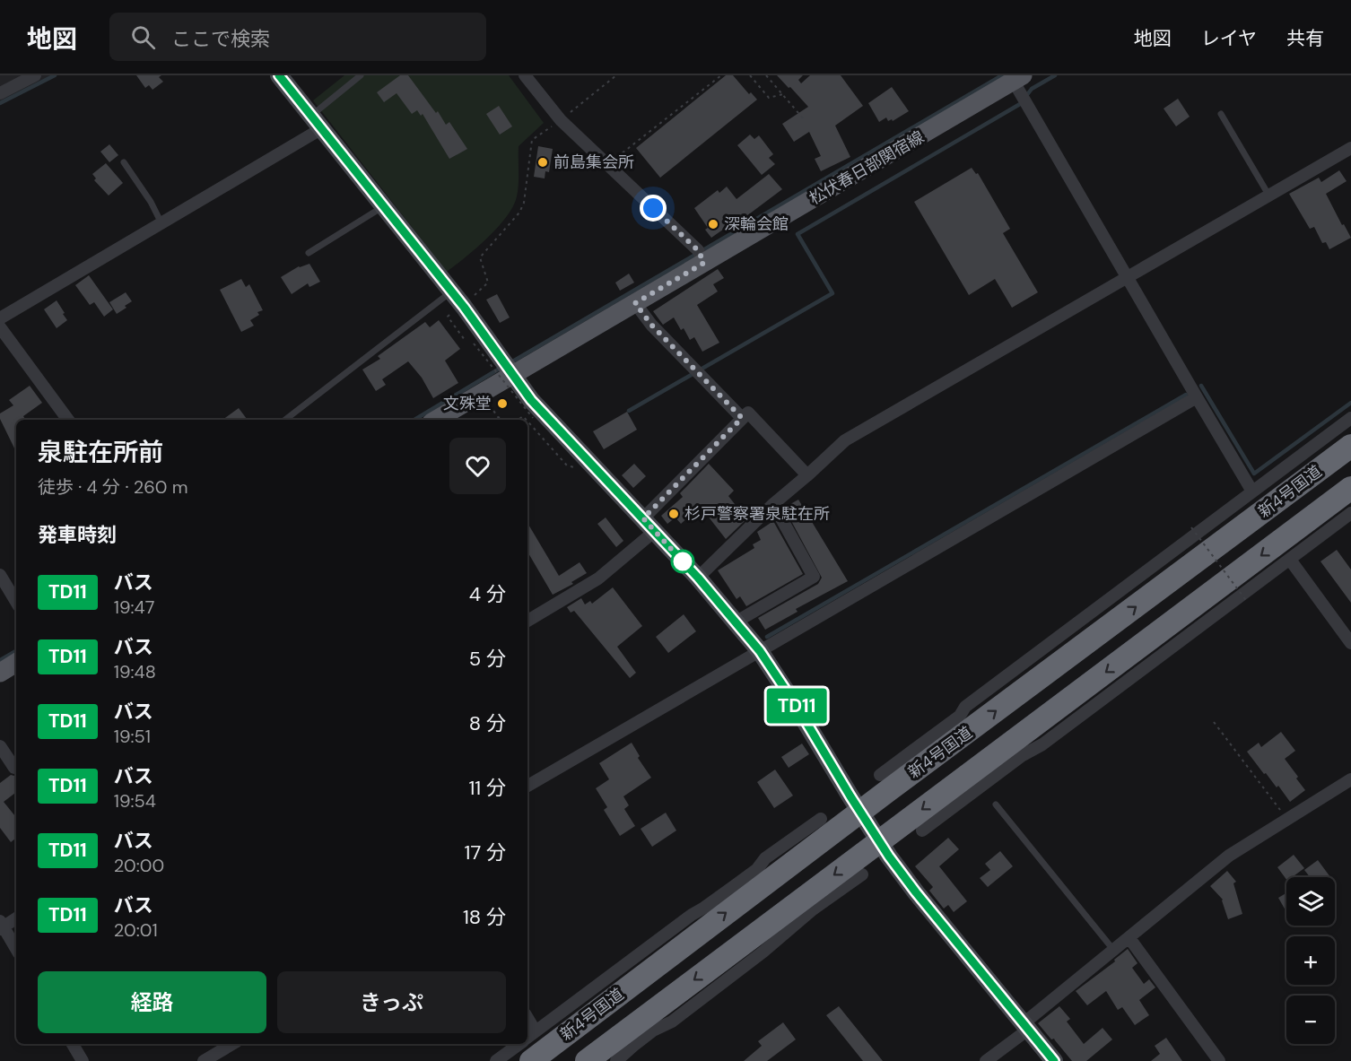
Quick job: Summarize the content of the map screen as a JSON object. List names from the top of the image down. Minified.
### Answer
{"streets":{"highway":["新4号国道"],"main road":["松伏春日部関宿線"]},"places":["前島集会所","深輪会館","文殊堂","杉戸警察署泉駐在所"],"lines":["bus line TD11"],"page":{"header":"地図","search":"ここで検索","nav":["地図","レイヤ","共有"],"on_map":"TD11","heading":[["泉駐在所前","徒歩 · 4 分 · 260 m"],"発車時刻"],"list":[{"mark":"TD11","name":"バス","note":"19:47","value":"4 分"},{"mark":"TD11","name":"バス","note":"19:48","value":"5 分"},{"mark":"TD11","name":"バス","note":"19:51","value":"8 分"},{"mark":"TD11","name":"バス","note":"19:54","value":"11 分"},{"mark":"TD11","name":"バス","note":"20:00","value":"17 分"},{"mark":"TD11","name":"バス","note":"20:01","value":"18 分"}],"map_buttons":["+","−"],"buttons":["経路","きっぷ"]}}
